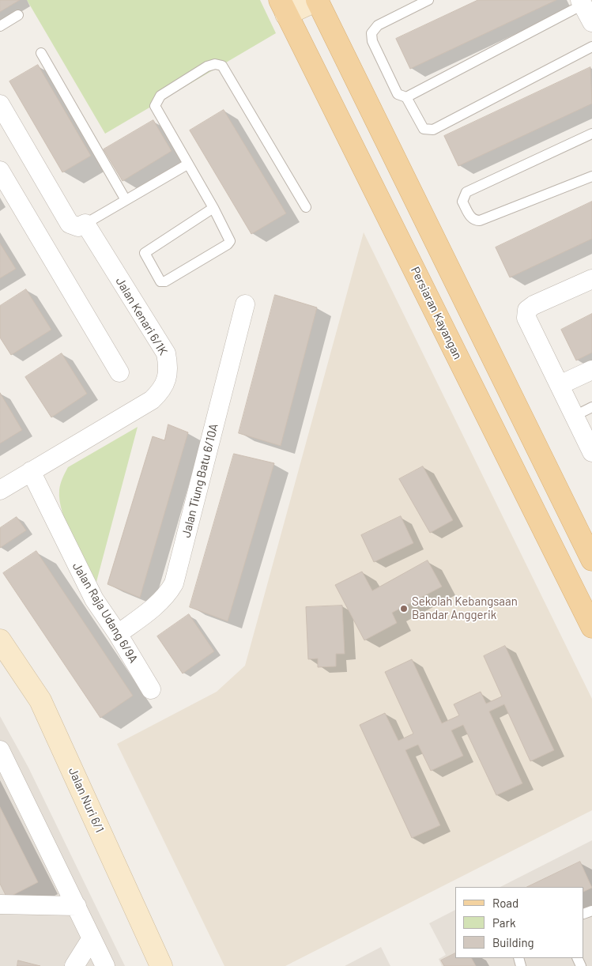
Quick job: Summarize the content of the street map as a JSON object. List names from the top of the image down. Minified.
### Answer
{"streets":{"main road":["Persiaran Kayangan"],"street":["Jalan Kenari 6/1K","Jalan Tiung Batu 6/10A","Jalan Raja Udang 6/9A","Jalan Nuri 6/1"]},"crossings":[["Jalan Kenari 6/1K","Jalan Raja Udang 6/9A"],["Jalan Tiung Batu 6/10A","Jalan Raja Udang 6/9A"]],"places":["Sekolah Kebangsaan Bandar Anggerik"],"legend":["Road","Park","Building"]}
